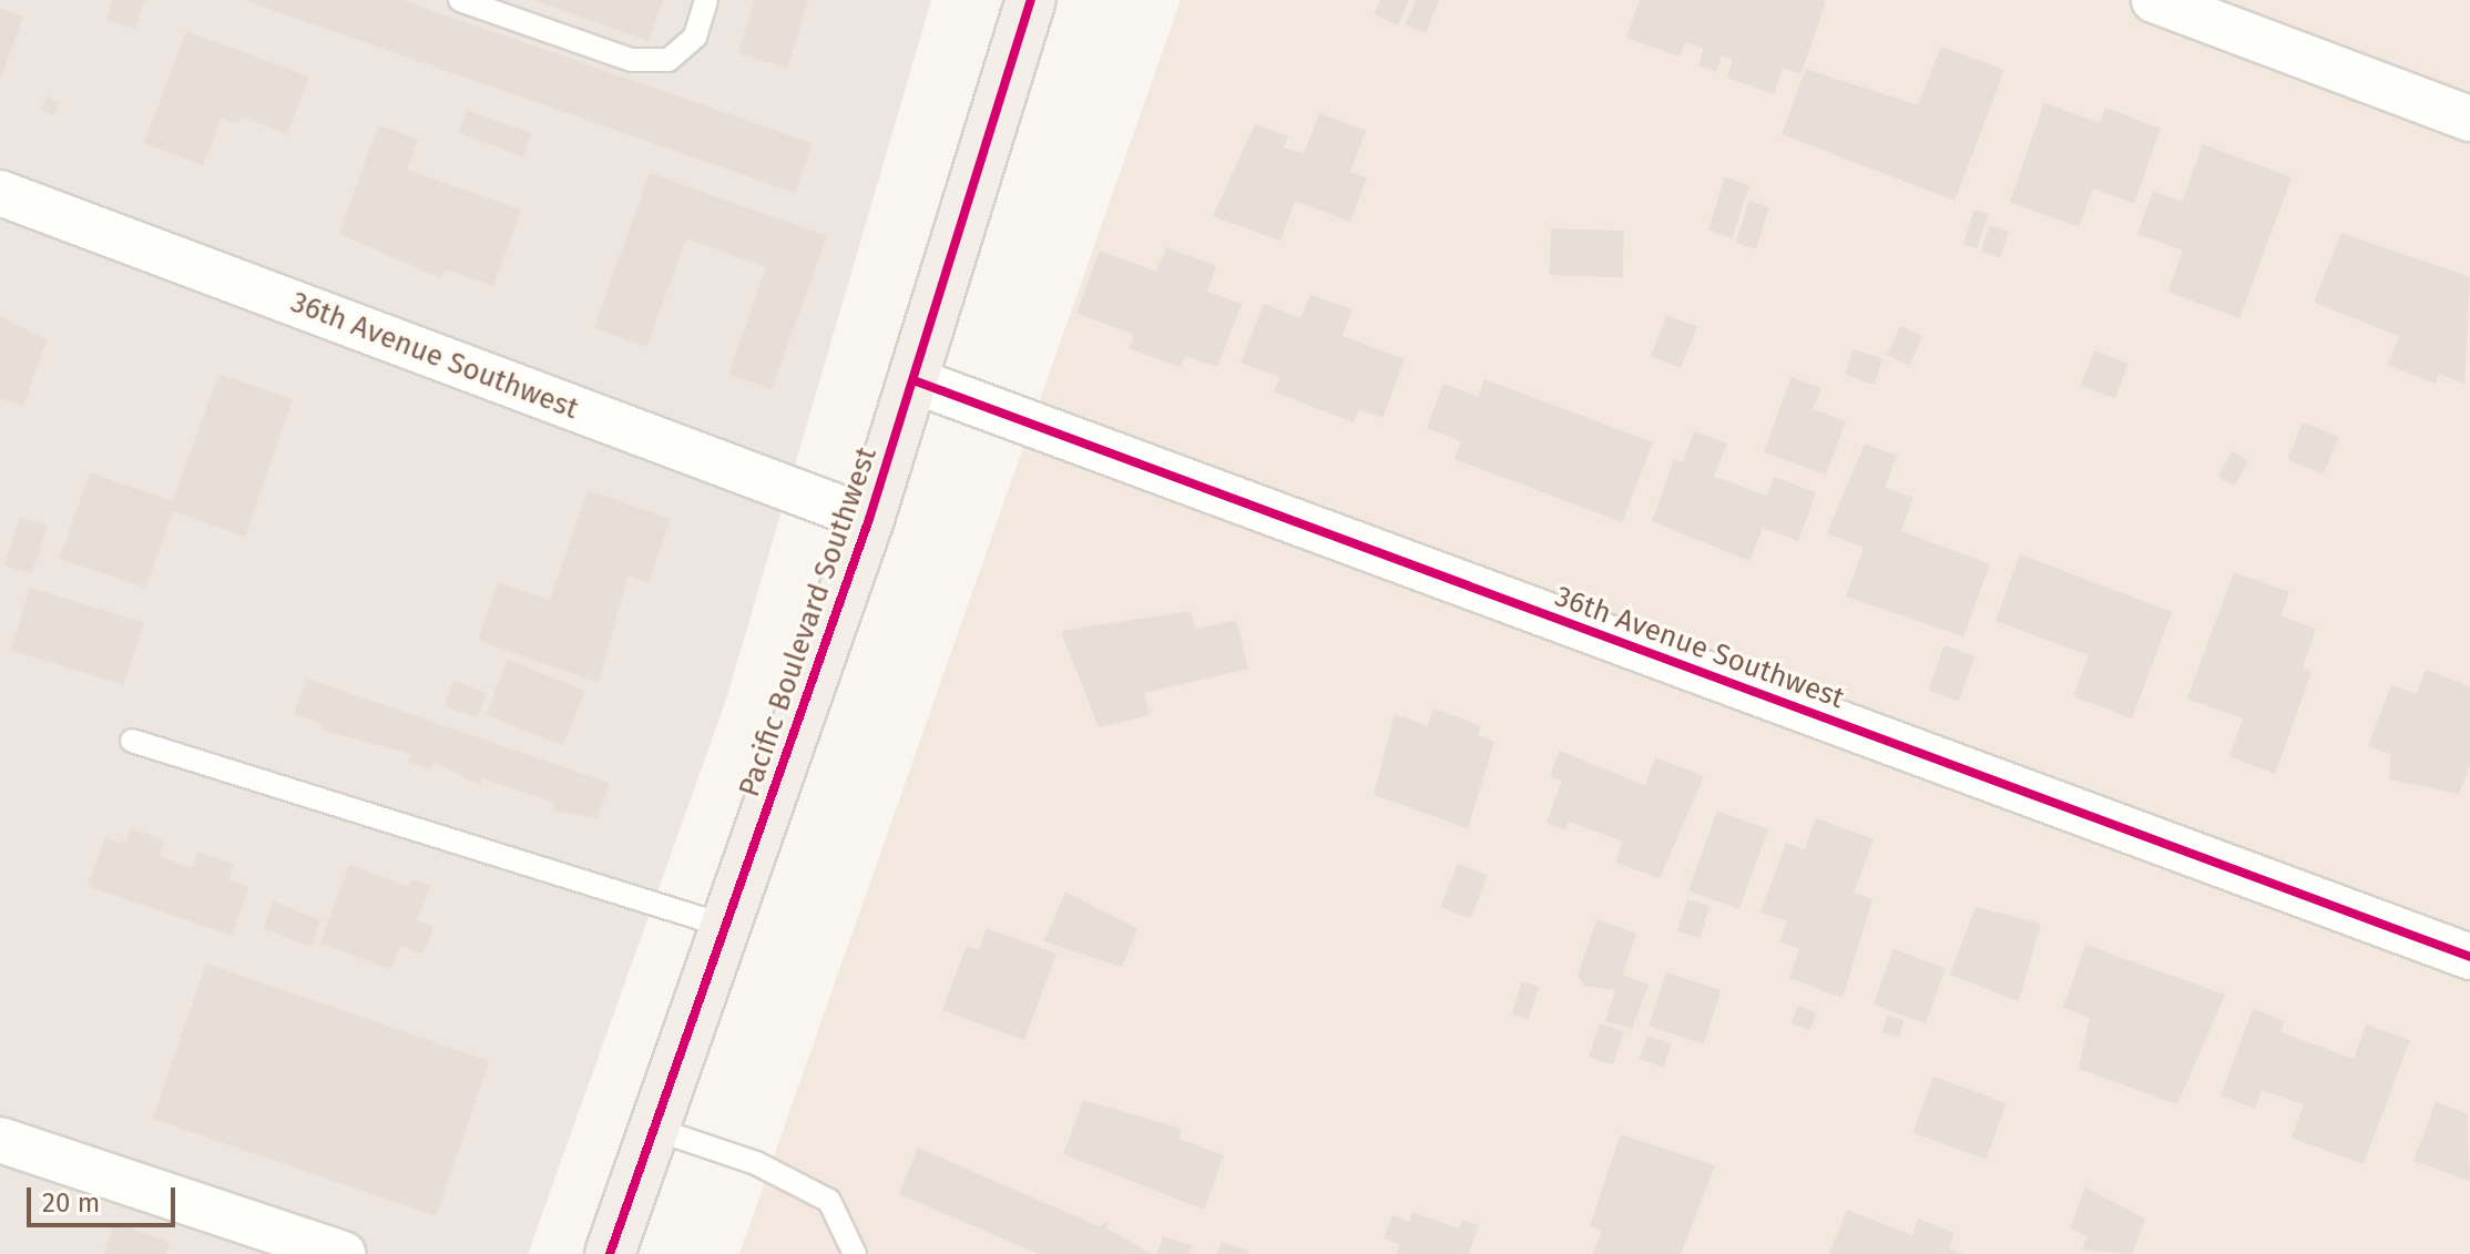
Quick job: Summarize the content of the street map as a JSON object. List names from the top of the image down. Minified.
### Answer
{"streets":{"main road":["Pacific Boulevard Southwest"],"street":["36th Avenue Southwest"]},"crossings":[["36th Avenue Southwest","Pacific Boulevard Southwest"]],"scale_bar":"20 m"}
